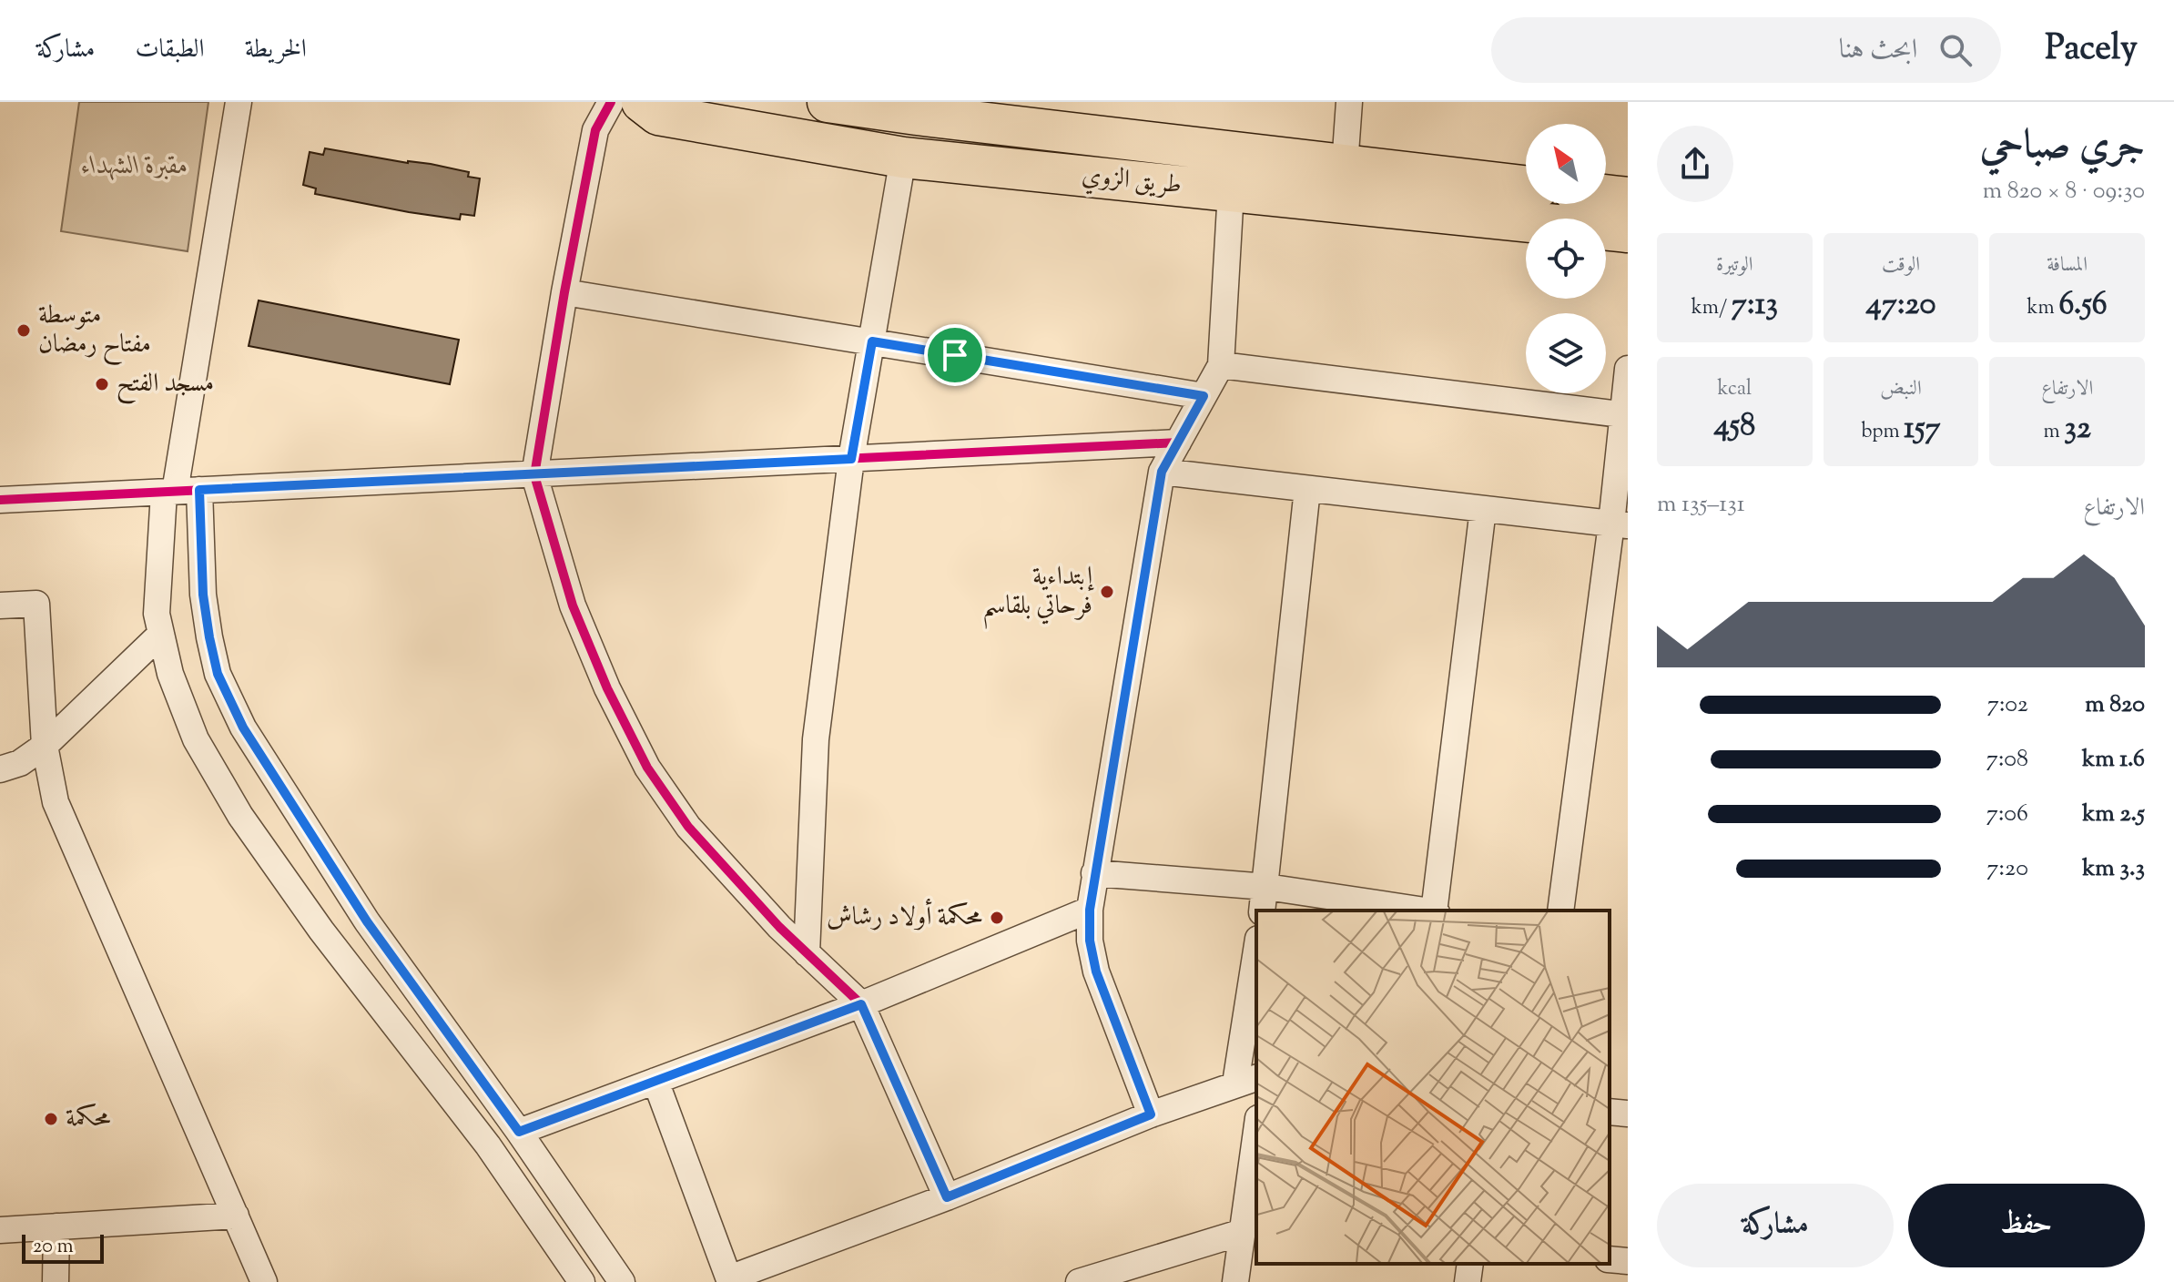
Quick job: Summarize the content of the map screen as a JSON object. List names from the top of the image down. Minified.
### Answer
{"streets":{"main road":["طريق الزوي"]},"parks":["مقبرة الشهداء"],"places":["متوسطة مفتاح رمضان","مسجد الفتح","إبتداءية فرحاتي بلقاسم","محكمة أولاد رشاش","محكمة"],"scale_bar":"20 m","north":"top left","page":{"header":"Pacely","search":"ابحث هنا","nav":["الخريطة","الطبقات","مشاركة"],"heading":["جري صباحي","09:30 · 8 × 820 m"],"stats":[["المسافة","6.56 km"],["الوقت","47:20"],["الوتيرة","7:13 /km"],["الارتفاع","32 m"],["النبض","157 bpm"],["kcal","458"]],"chart":["الارتفاع","131–135 m"],"list":[{"name":"820 m","note":"7:02"},{"name":"1.6 km","note":"7:08"},{"name":"2.5 km","note":"7:06"},{"name":"3.3 km","note":"7:20"}],"buttons":["حفظ","مشاركة"],"scale":"20 m"}}
